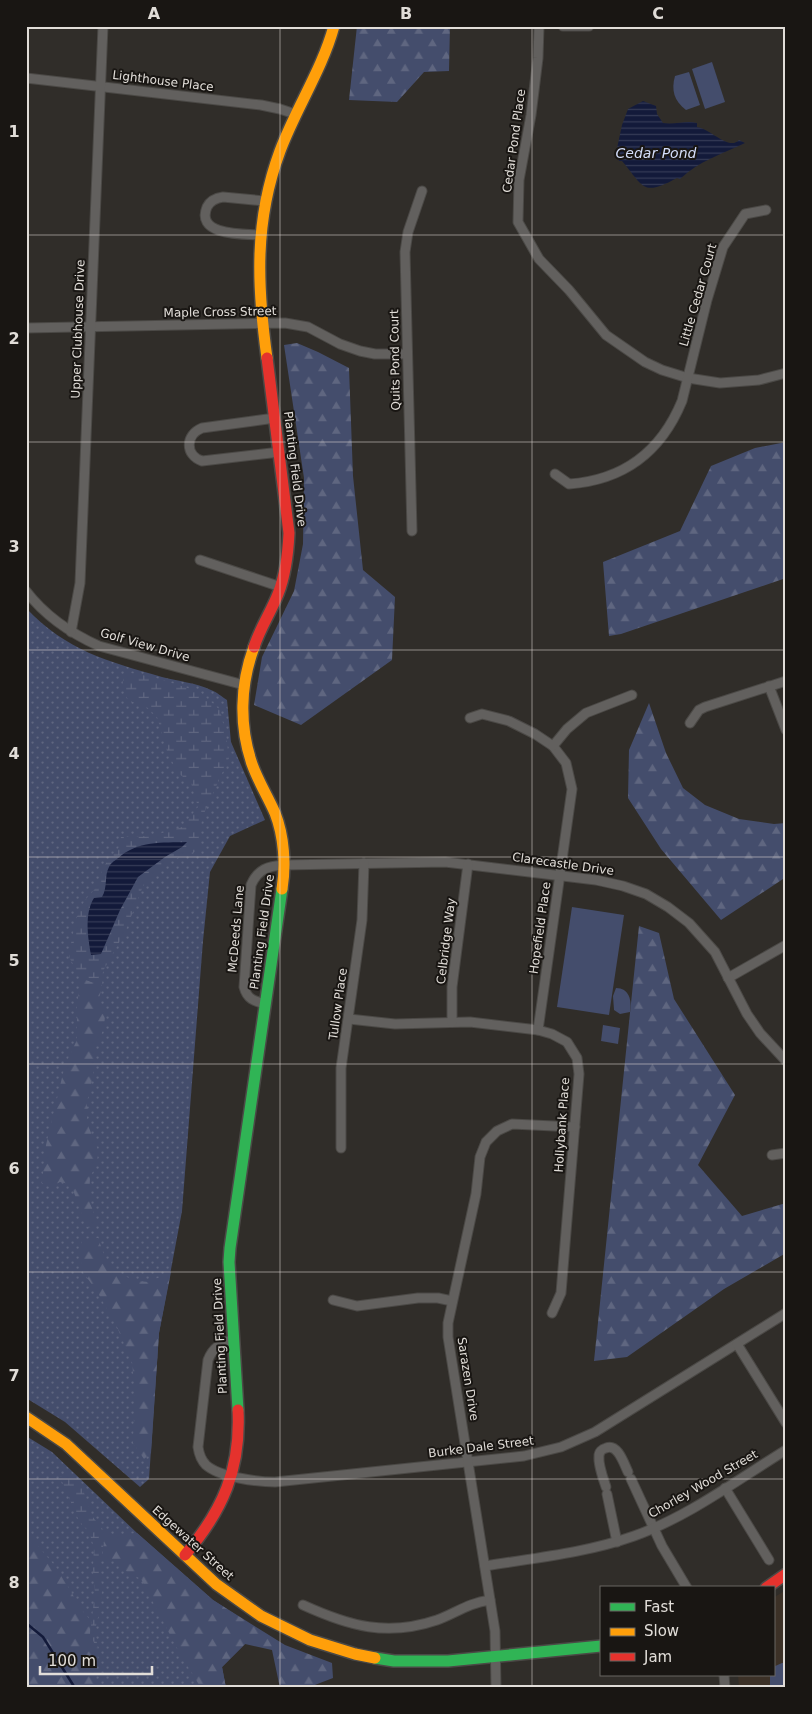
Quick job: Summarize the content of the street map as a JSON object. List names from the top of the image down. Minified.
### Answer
{"streets":{"street":["Lighthouse Place","Cedar Pond Place","Little Cedar Court","Maple Cross Street","Upper Clubhouse Drive","Quits Pond Court","Planting Field Drive","Golf View Drive","Clarecastle Drive","Hopefield Place","McDeeds Lane","Celbridge Way","Tullow Place","Hollybank Place","Sarazen Drive","Burke Dale Street","Chorley Wood Street","Edgewater Street"]},"crossings":[["Lighthouse Place","Upper Clubhouse Drive"],["Lighthouse Place","Planting Field Drive"],["Cedar Pond Place","Little Cedar Court"],["Maple Cross Street","Upper Clubhouse Drive"],["Maple Cross Street","Quits Pond Court"],["Maple Cross Street","Planting Field Drive"],["Upper Clubhouse Drive","Golf View Drive"],["Planting Field Drive","Golf View Drive"],["Planting Field Drive","Clarecastle Drive"],["Planting Field Drive","McDeeds Lane"],["Planting Field Drive","Burke Dale Street"],["Planting Field Drive","Edgewater Street"],["Clarecastle Drive","Hopefield Place"],["Clarecastle Drive","McDeeds Lane"],["Clarecastle Drive","Celbridge Way"],["Clarecastle Drive","Tullow Place"],["Hopefield Place","Hollybank Place"],["Celbridge Way","Hollybank Place"],["Tullow Place","Hollybank Place"],["Hollybank Place","Sarazen Drive"],["Sarazen Drive","Burke Dale Street"],["Sarazen Drive","Chorley Wood Street"],["Sarazen Drive","Edgewater Street"]],"water":["Cedar Pond"],"legend":["Fast","Slow","Jam"],"scale_bar":"100 m","grid":{"columns":["A","B","C"],"rows":["1","2","3","4","5","6","7","8"]}}
